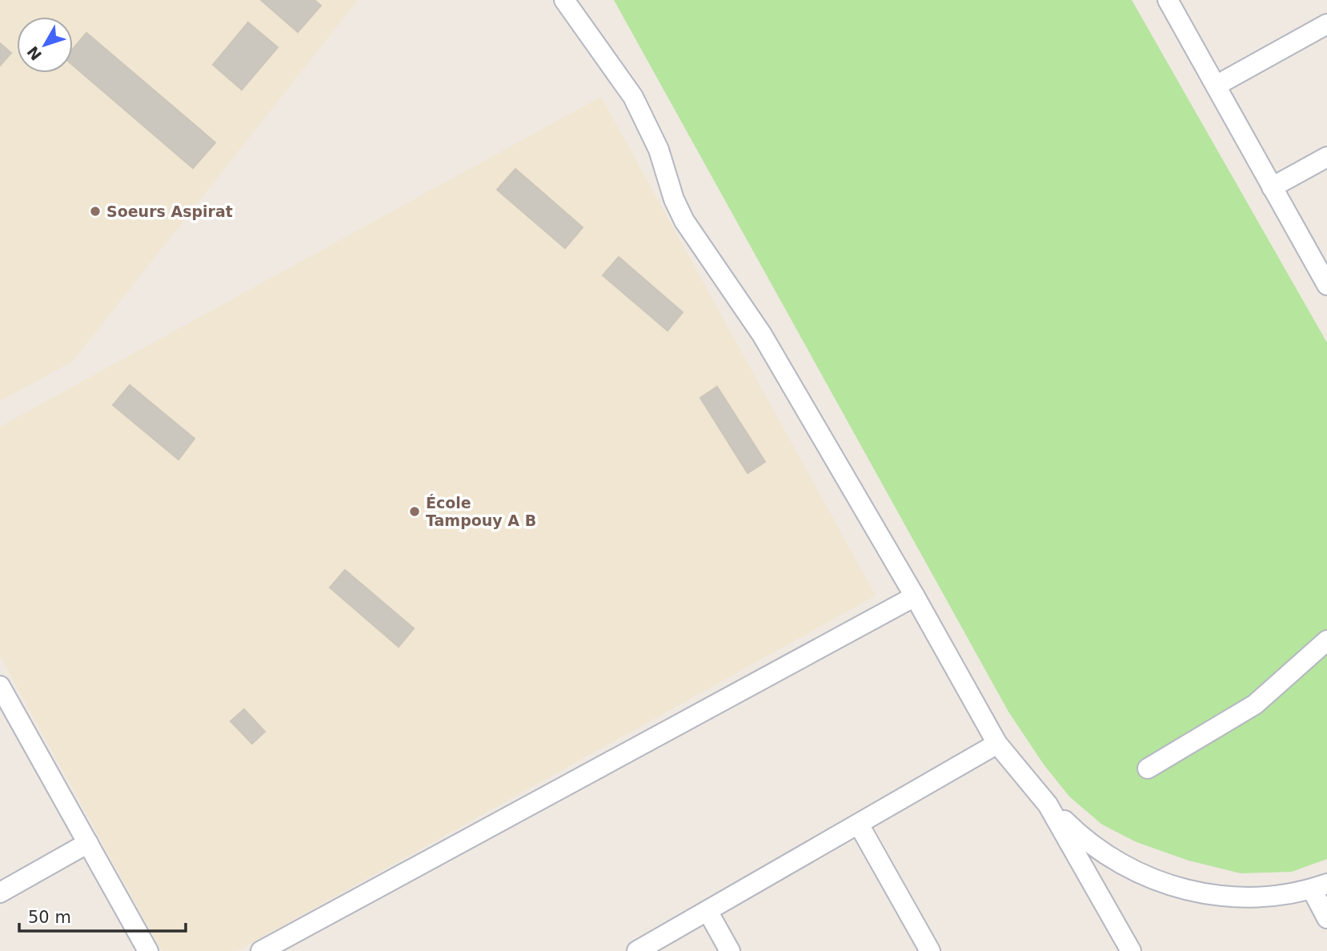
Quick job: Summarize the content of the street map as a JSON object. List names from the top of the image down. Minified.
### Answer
{"places":["Soeurs Aspirat","École Tampouy A B"],"scale_bar":"50 m","north":"bottom left"}
